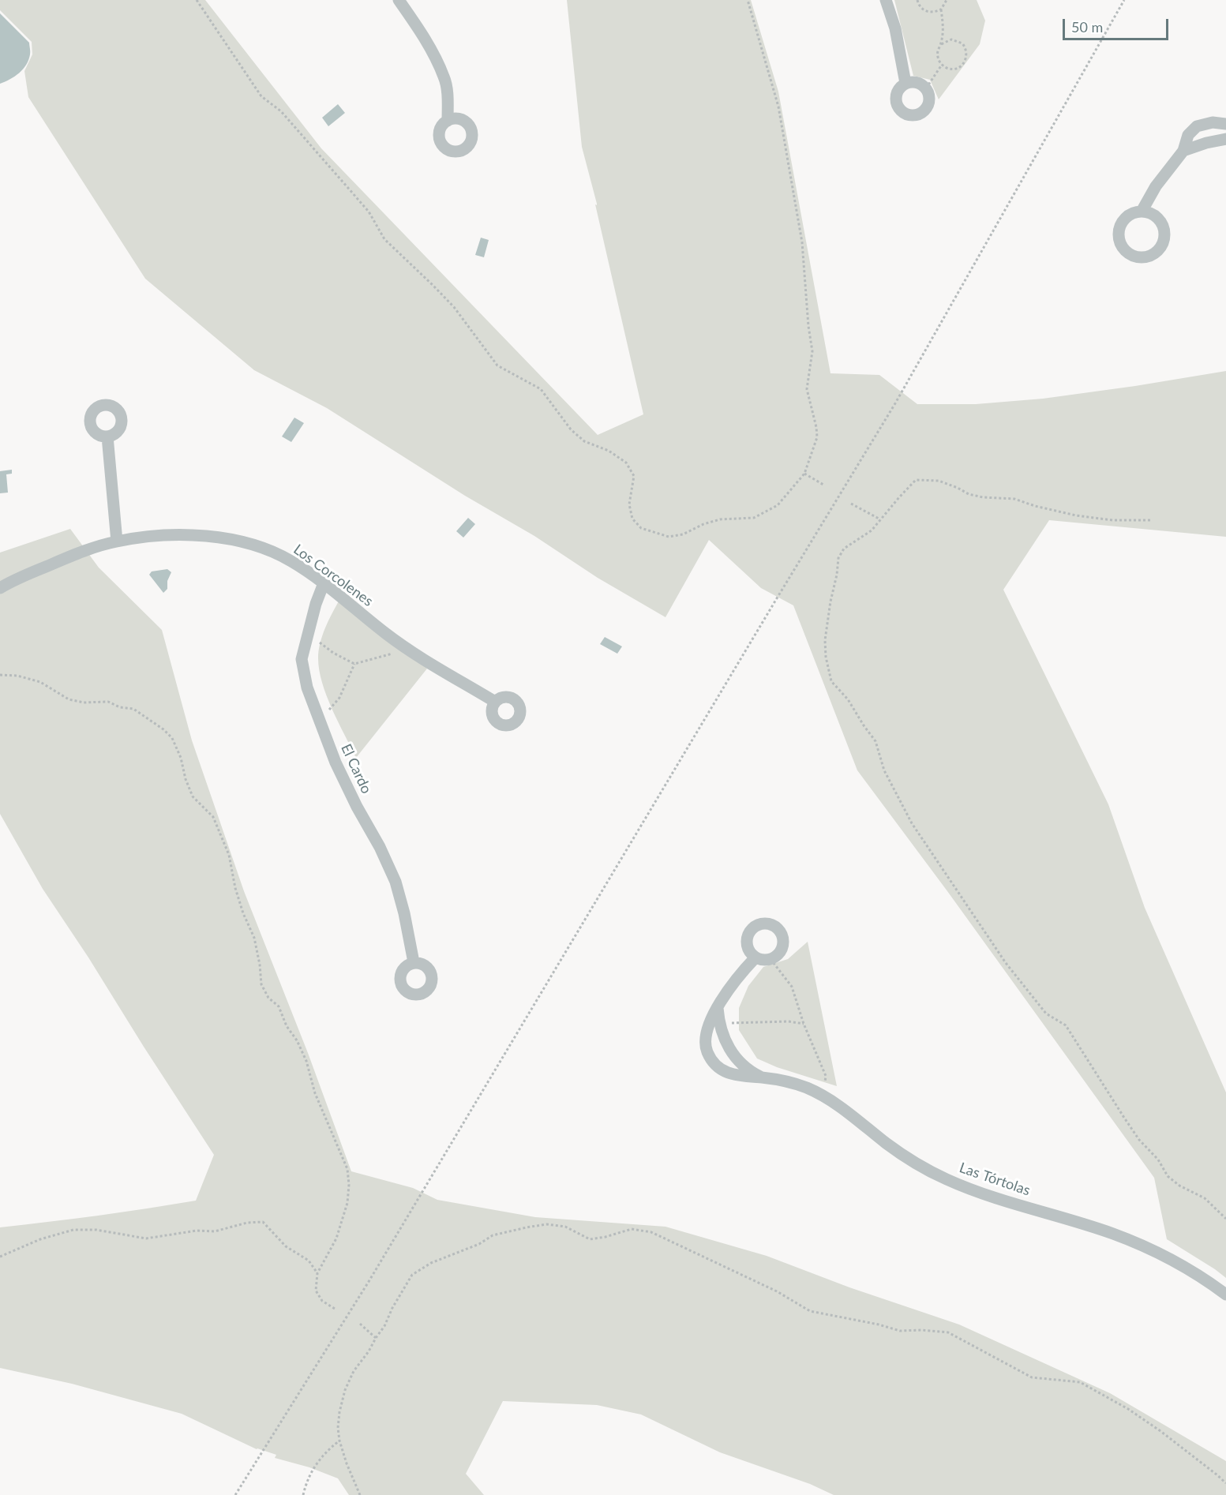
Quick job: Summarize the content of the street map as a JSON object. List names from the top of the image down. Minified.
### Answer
{"streets":{"street":["Los Corcolenes","El Cardo","Las Tórtolas"]},"crossings":[["Los Corcolenes","El Cardo"]],"scale_bar":"50 m"}
